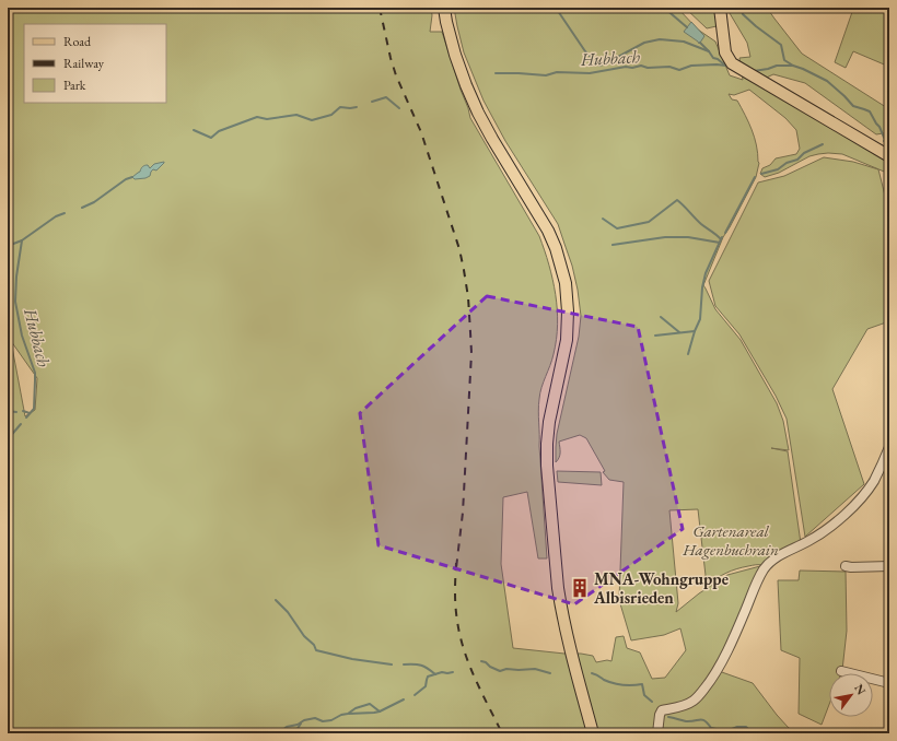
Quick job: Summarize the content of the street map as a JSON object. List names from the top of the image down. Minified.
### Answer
{"water":["Hubbach"],"parks":["Gartenareal Hagenbuchrain"],"places":{"building":["MNA-Wohngruppe Albisrieden"]},"legend":["Road","Railway","Park"],"north":"top right"}
